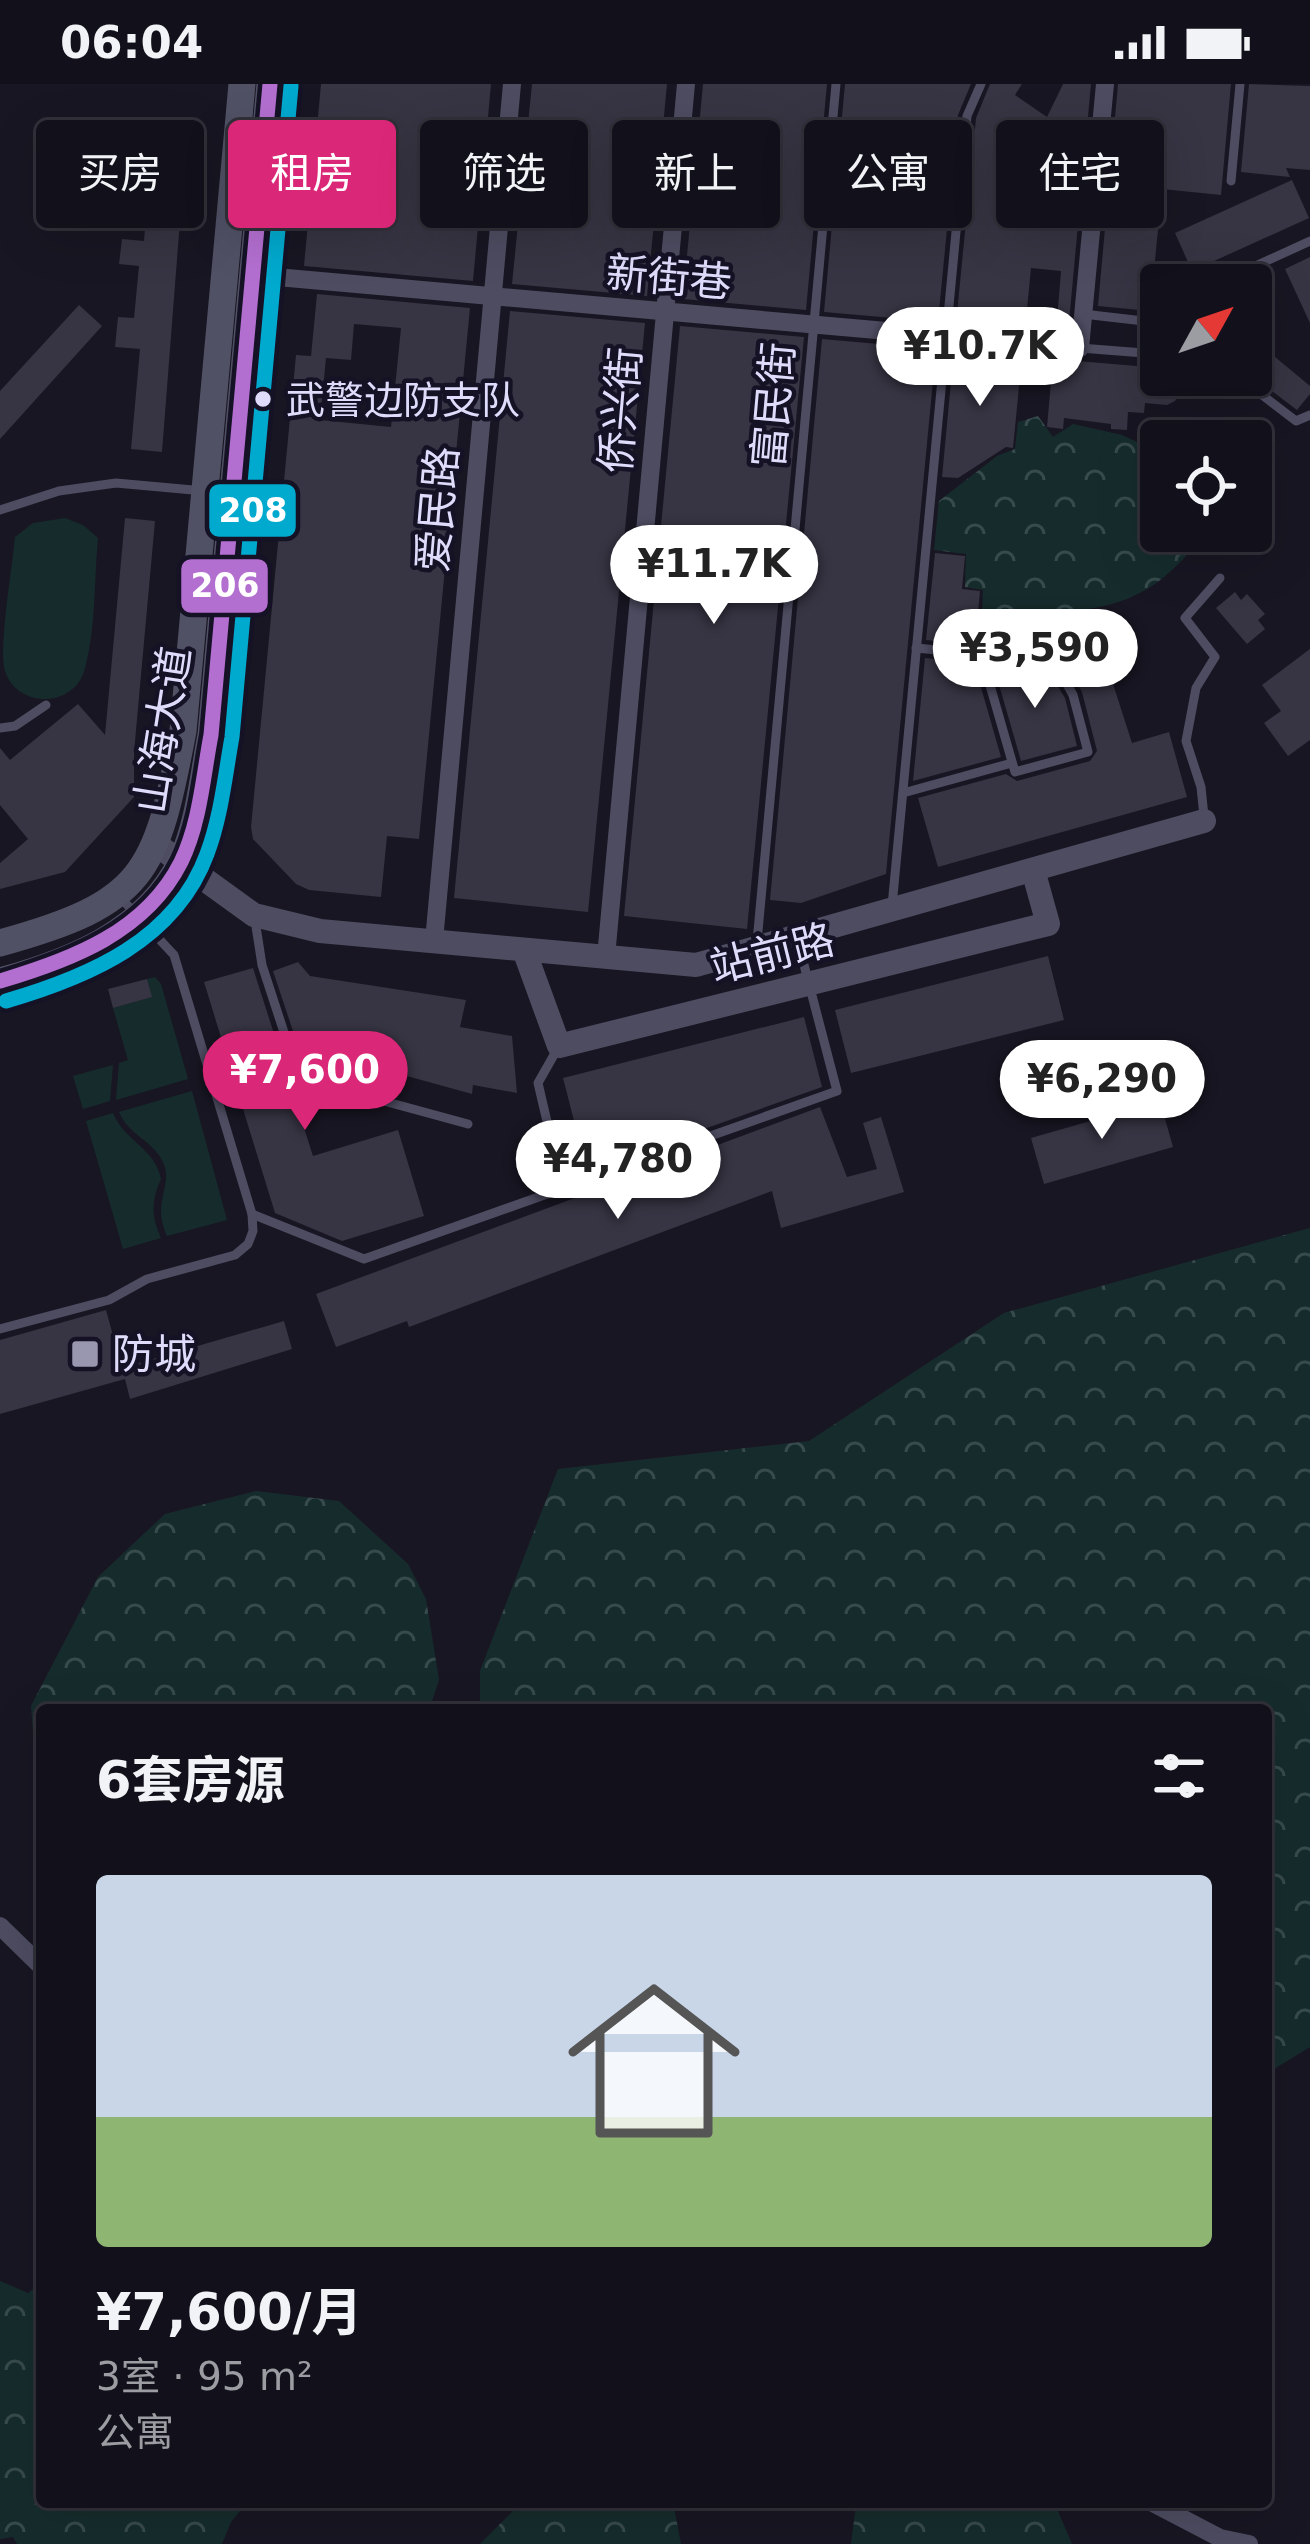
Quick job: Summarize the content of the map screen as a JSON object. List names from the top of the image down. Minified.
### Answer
{"streets":{"main road":["山海大道"],"street":["新街巷","侨兴街","爱民路","站前路"],"lane":["富民街"]},"crossings":[["新街巷","富民街"],["新街巷","侨兴街"],["新街巷","爱民路"],["新街巷","山海大道"],["富民街","站前路"],["侨兴街","站前路"],["爱民路","站前路"],["山海大道","站前路"]],"places":{"other":["武警边防支队"],"transit":["防城"]},"lines":["transit line 206","transit line 208"],"north":"top right","page":{"status":"06:04","chip":["买房","租房","筛选","新上","公寓","住宅"],"price":["¥10.7K","¥11.7K","¥3,590","¥7,600","¥6,290","¥4,780"],"heading":"6套房源","list":[{"name":"¥7,600/月","note":"3室 · 95 m² · 公寓"}]}}
